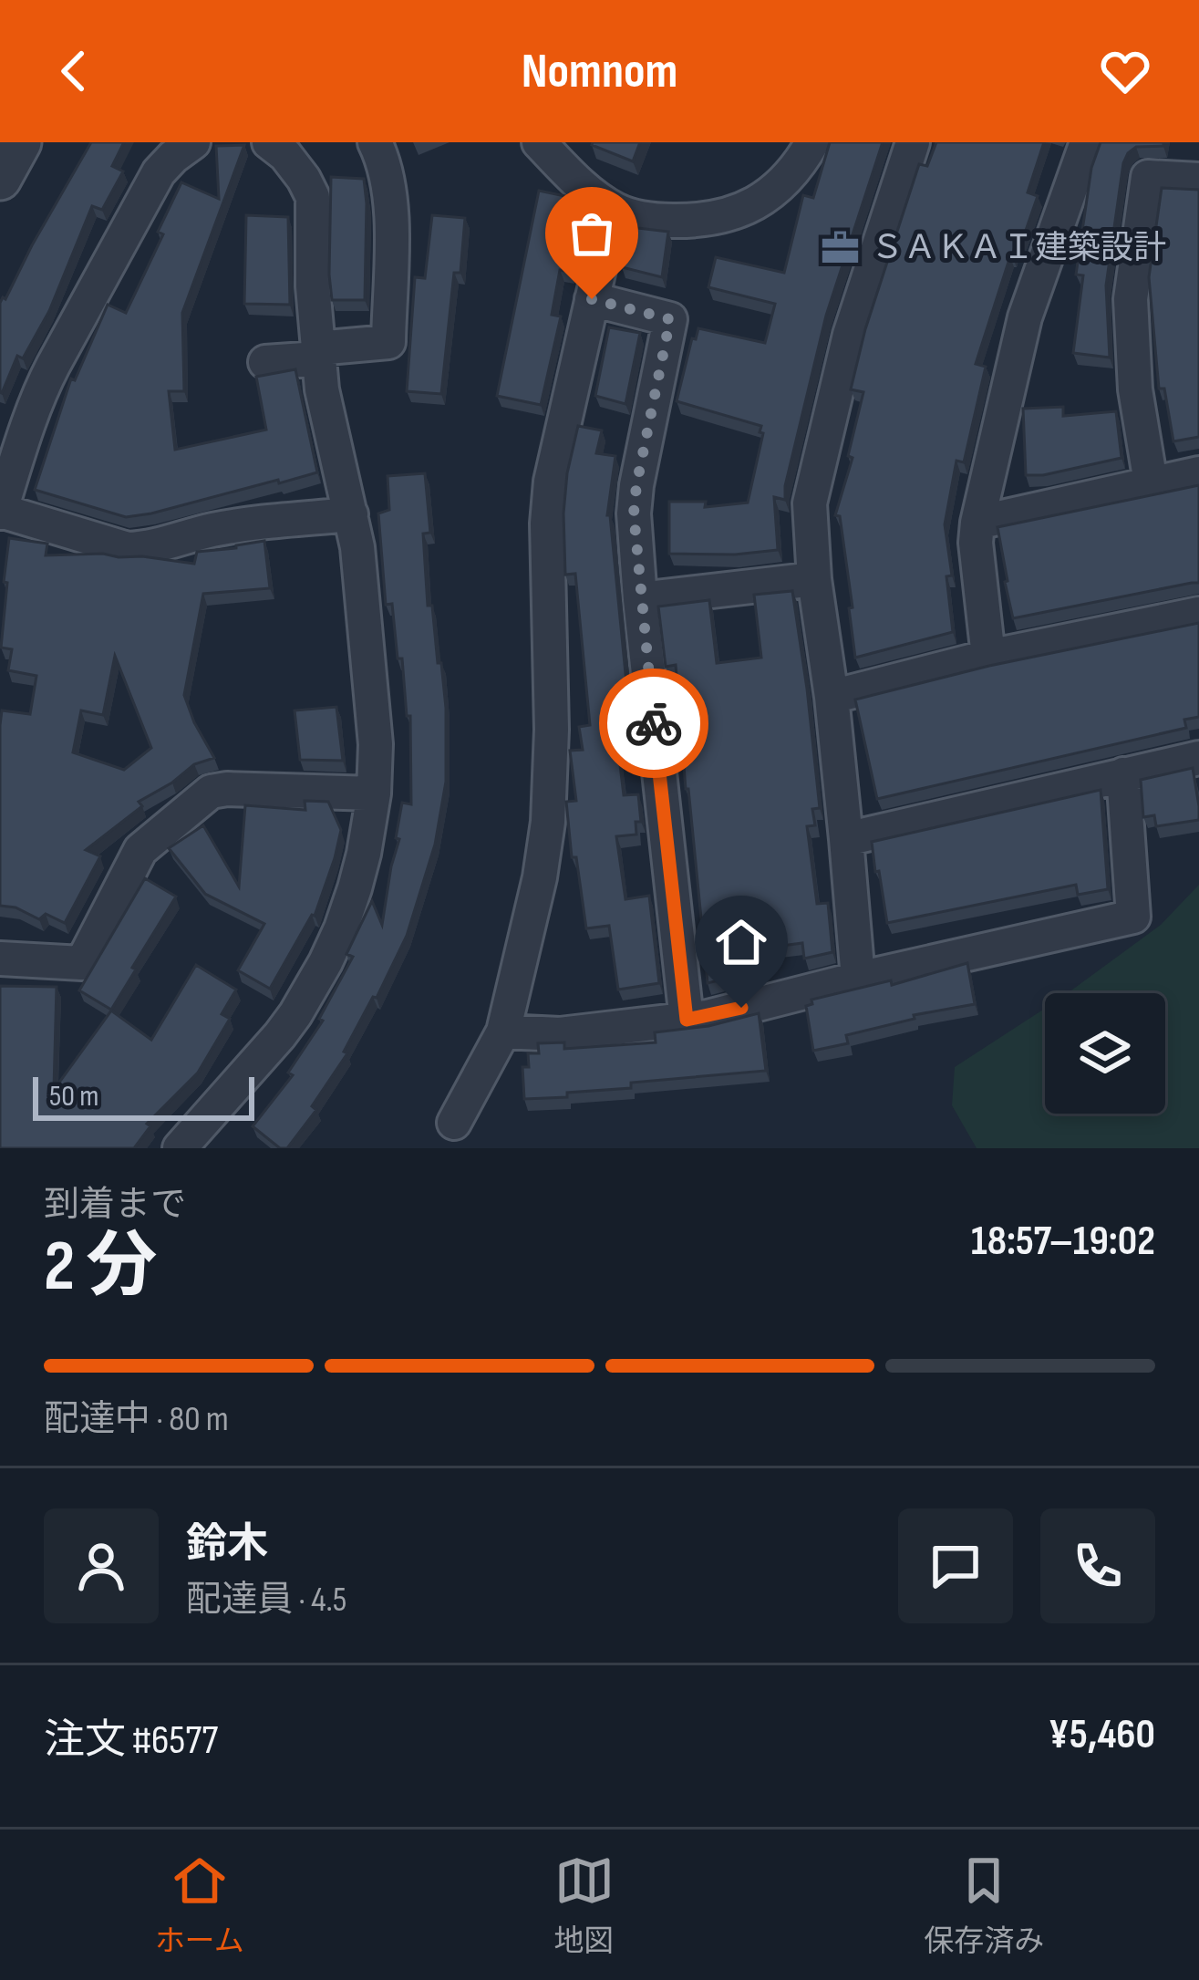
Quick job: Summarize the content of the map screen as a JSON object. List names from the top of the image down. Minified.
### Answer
{"places":{"office":["ＳＡＫＡＩ建築設計"]},"scale_bar":"50 m","page":{"header":"Nomnom","scale":"50 m","heading":["2 分","到着まで","18:57–19:02"],"panel":["鈴木","配達員 · 4.5","注文 #6577","¥5,460"],"bar":"配達中 · 80 m","tabs":["ホーム","地図","保存済み"]}}
